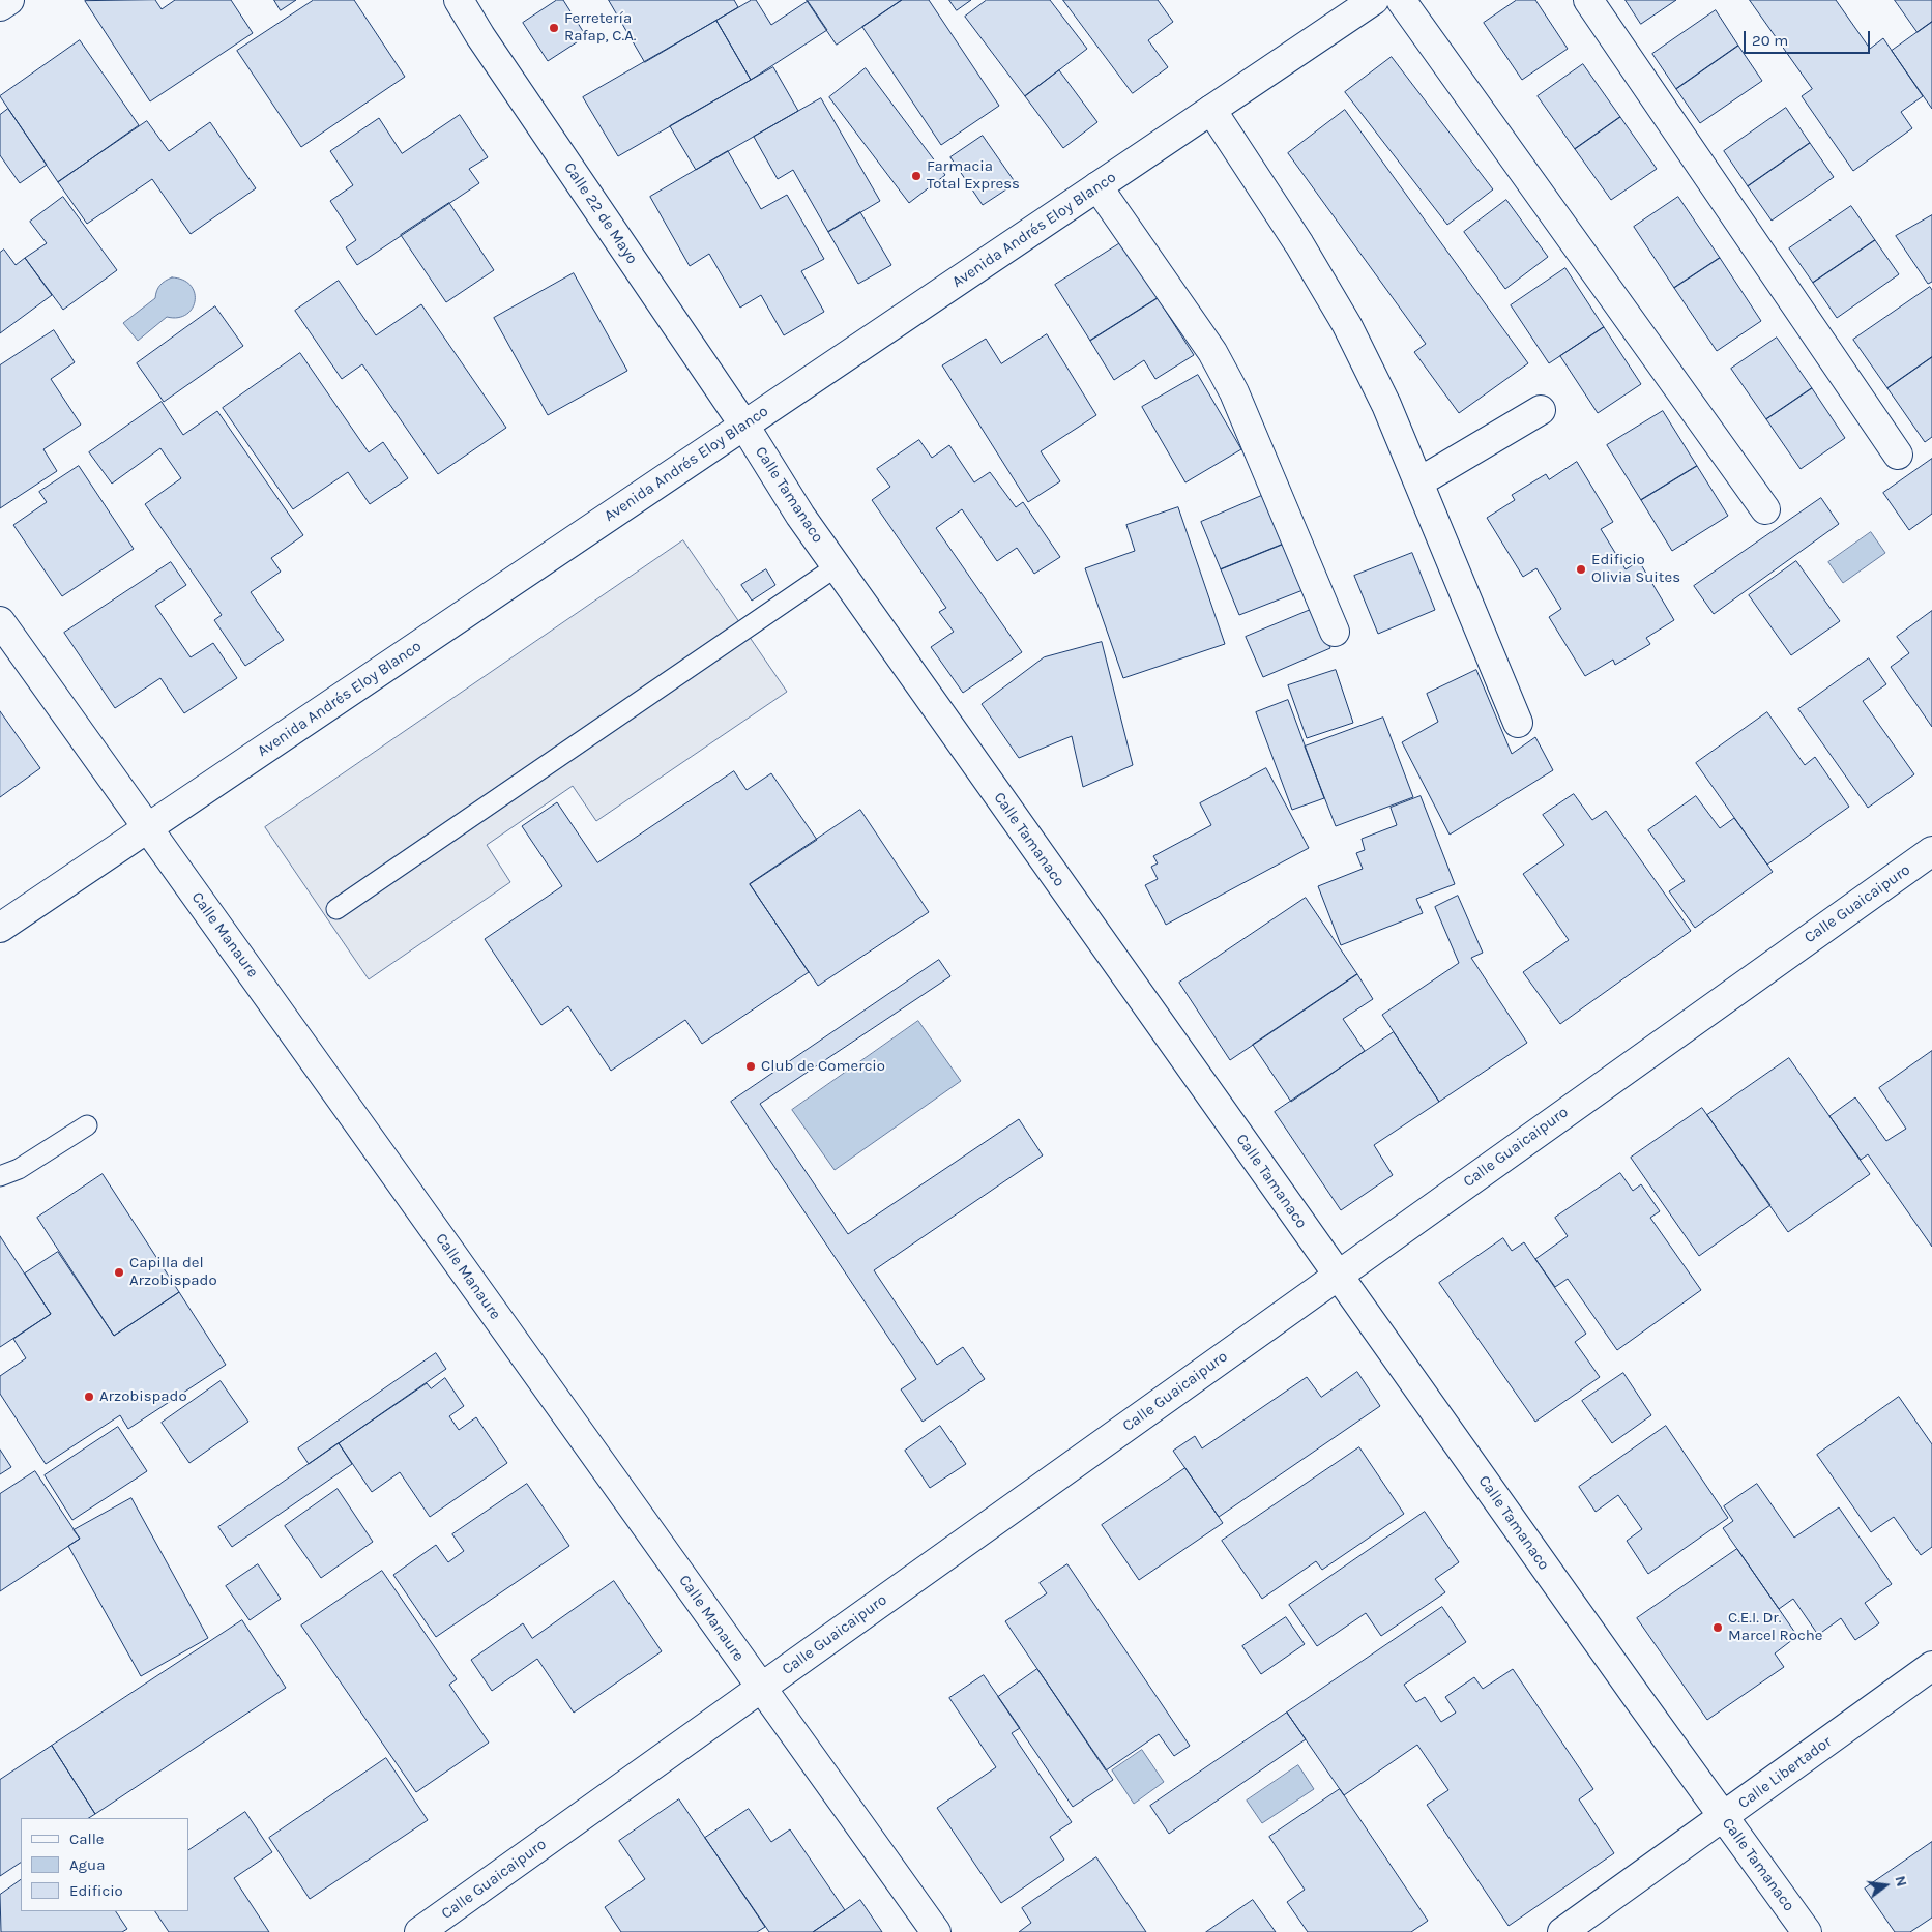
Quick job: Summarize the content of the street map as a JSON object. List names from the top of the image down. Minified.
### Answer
{"streets":{"street":["Calle 22 de Mayo","Avenida Andrés Eloy Blanco","Calle Tamanaco","Calle Guaicaipuro","Calle Manaure","Calle Libertador"]},"crossings":[["Calle 22 de Mayo","Avenida Andrés Eloy Blanco"],["Calle 22 de Mayo","Calle Tamanaco"],["Avenida Andrés Eloy Blanco","Calle Tamanaco"],["Avenida Andrés Eloy Blanco","Calle Manaure"],["Calle Tamanaco","Calle Guaicaipuro"],["Calle Tamanaco","Calle Libertador"],["Calle Guaicaipuro","Calle Manaure"]],"places":["Ferretería Rafap, C.A.","Farmacia Total Express","Edificio Olivia Suites","Club de Comercio","Capilla del Arzobispado","Arzobispado","C.E.I. Dr. Marcel Roche"],"legend":["Calle","Agua","Edificio"],"scale_bar":"20 m","north":"right"}
